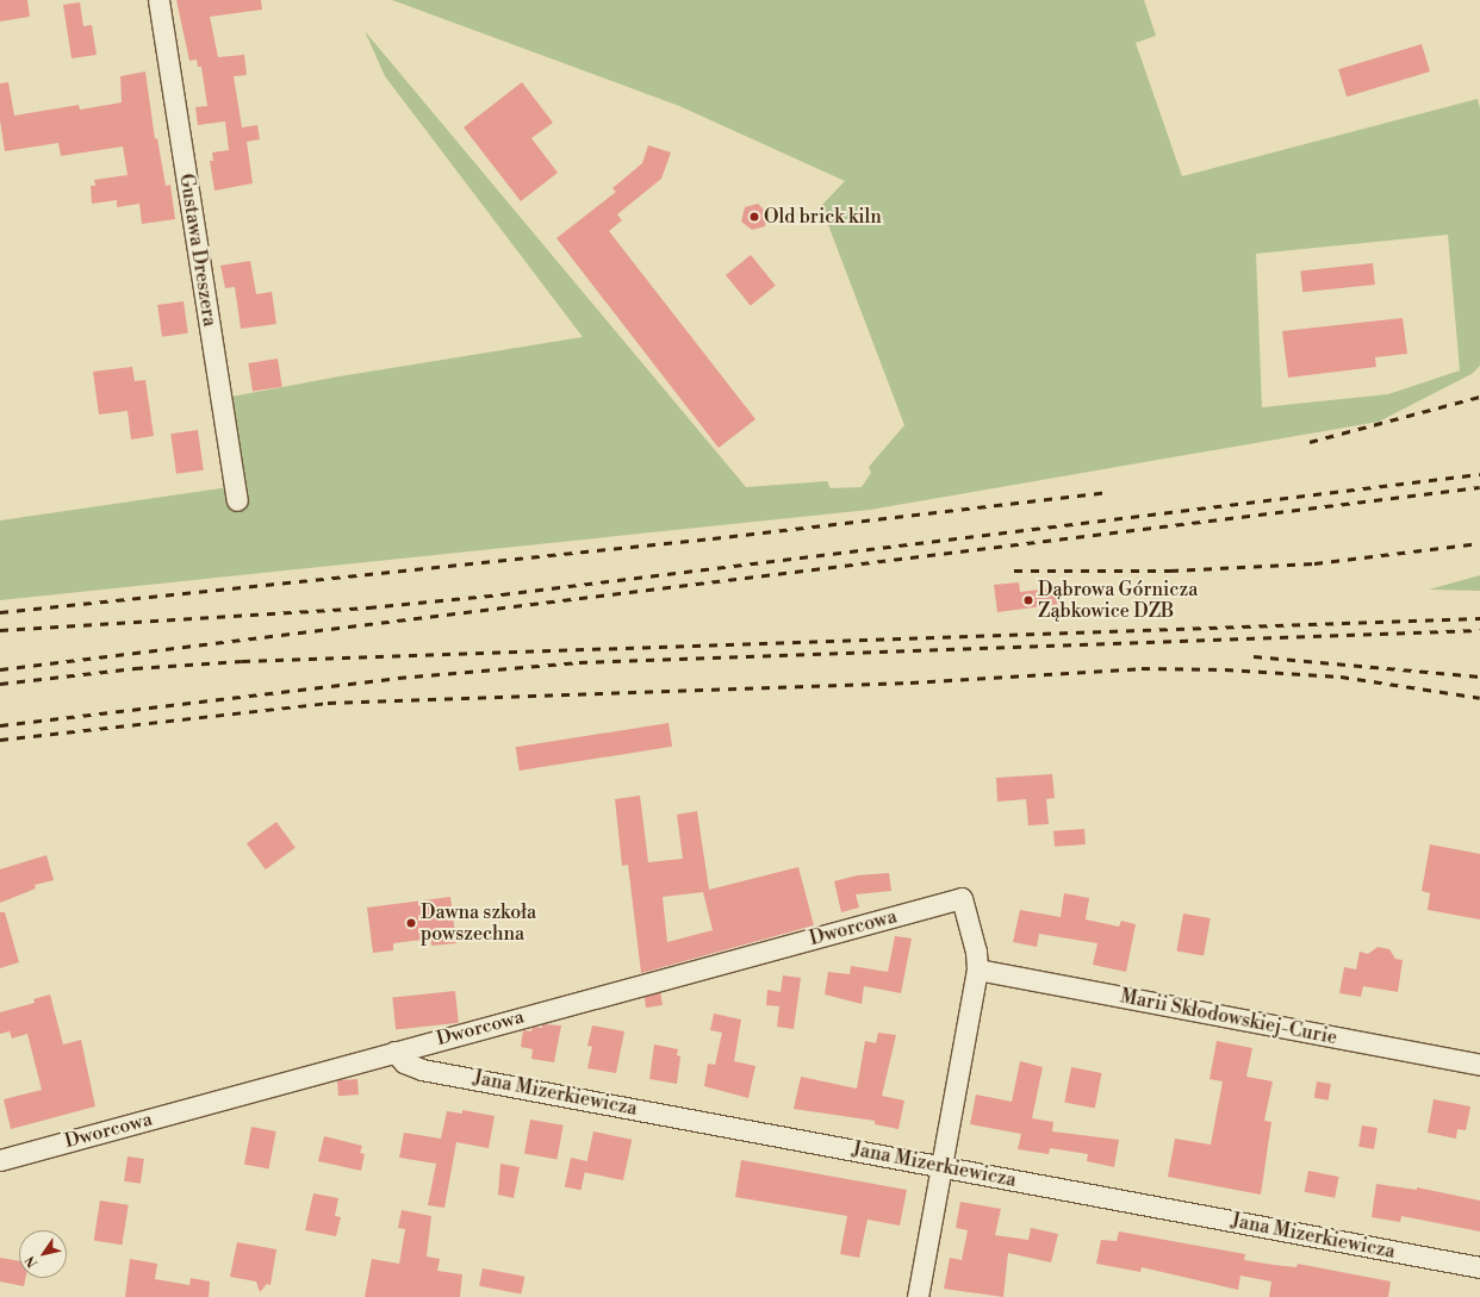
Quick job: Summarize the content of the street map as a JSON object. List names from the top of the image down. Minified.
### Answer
{"streets":{"street":["Gustawa Dreszera","Dworcowa","Marii Skłodowskiej-Curie","Jana Mizerkiewicza"]},"crossings":[["Dworcowa","Marii Skłodowskiej-Curie"],["Dworcowa","Jana Mizerkiewicza"]],"places":["Old brick kiln","Dąbrowa Górnicza Ząbkowice DZB","Dawna szkoła powszechna"],"north":"bottom left"}
